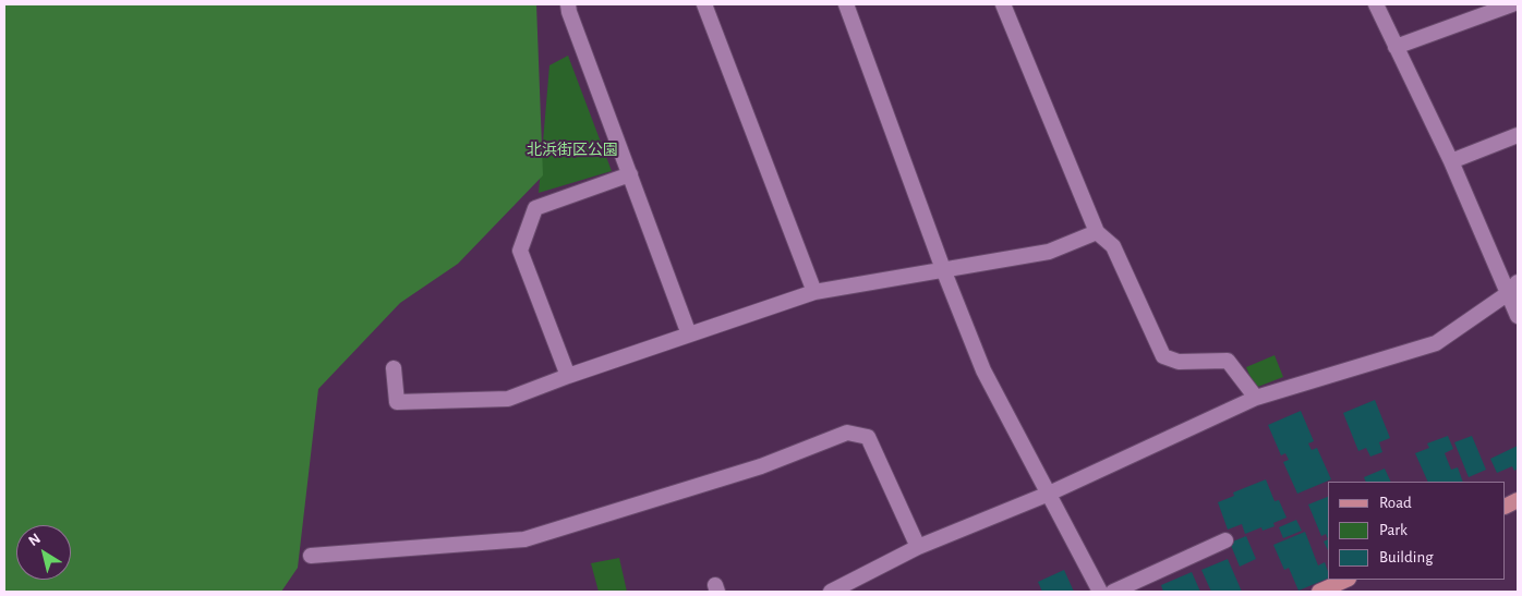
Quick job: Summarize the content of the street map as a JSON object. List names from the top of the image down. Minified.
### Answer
{"parks":["北浜街区公園"],"legend":["Road","Park","Building"],"north":"top left"}
